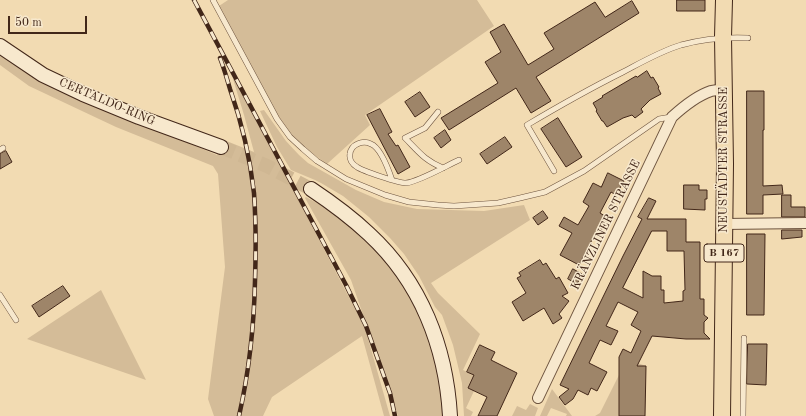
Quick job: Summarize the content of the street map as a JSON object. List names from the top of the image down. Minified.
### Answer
{"streets":{"main road":["CERTALDO-RING","NEUSTÄDTER STRASSE","B 167"],"street":["KRÄNZLINER STRASSE"]},"crossings":[["NEUSTÄDTER STRASSE","KRÄNZLINER STRASSE"]],"scale_bar":"50 m"}
